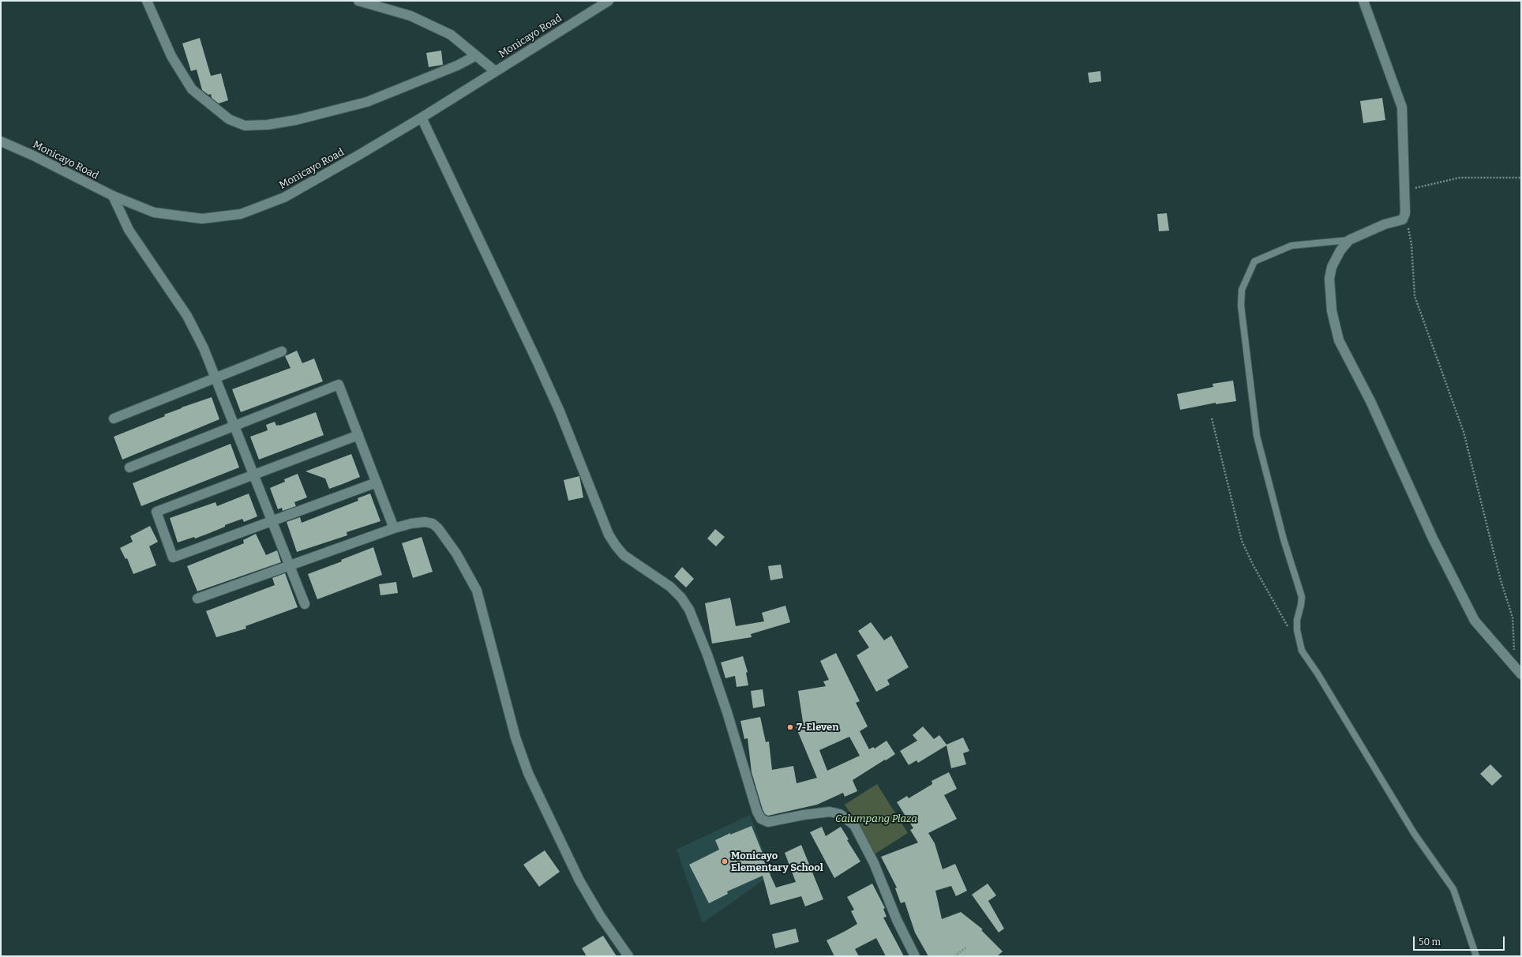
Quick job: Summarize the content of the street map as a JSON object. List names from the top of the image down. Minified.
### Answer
{"streets":{"street":["Monicayo Road"]},"parks":["Calumpang Plaza"],"places":["7-Eleven","Monicayo Elementary School"],"scale_bar":"50 m"}
